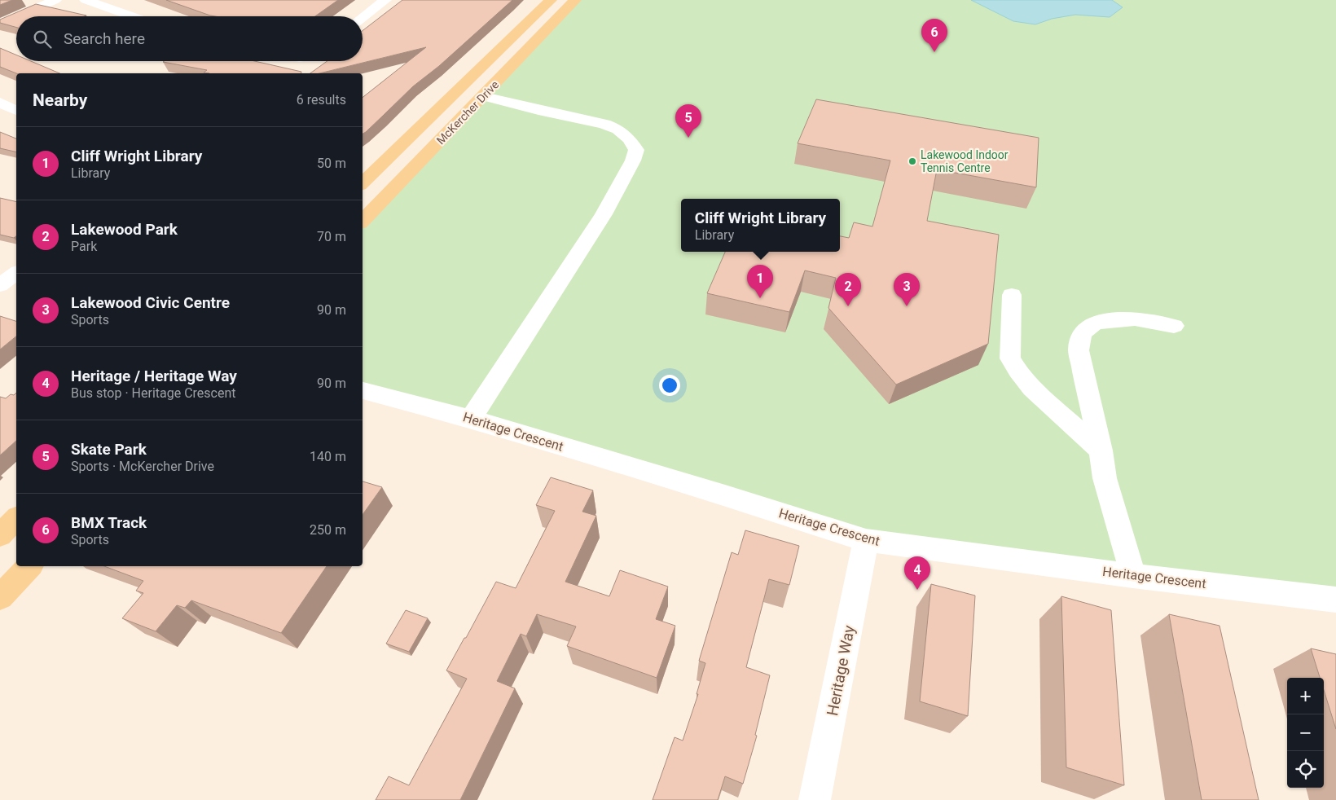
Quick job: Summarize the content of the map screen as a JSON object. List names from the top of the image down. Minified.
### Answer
{"streets":{"main road":["McKercher Drive"],"street":["Heritage Crescent","Heritage Way"]},"crossings":[["Heritage Crescent","Heritage Way"]],"places":["Lakewood Indoor Tennis Centre"],"page":{"search":"Search here","pins":["6","5","1","2","3","4"],"heading":["Nearby","6 results"],"list":[{"mark":"1","name":"Cliff Wright Library","note":"Library","value":"50 m"},{"mark":"2","name":"Lakewood Park","note":"Park","value":"70 m"},{"mark":"3","name":"Lakewood Civic Centre","note":"Sports","value":"90 m"},{"mark":"4","name":"Heritage / Heritage Way","note":"Bus stop · Heritage Crescent","value":"90 m"},{"mark":"5","name":"Skate Park","note":"Sports · McKercher Drive","value":"140 m"},{"mark":"6","name":"BMX Track","note":"Sports","value":"250 m"}],"popup":["Cliff Wright Library","Library"],"map_buttons":["+","−"]}}
